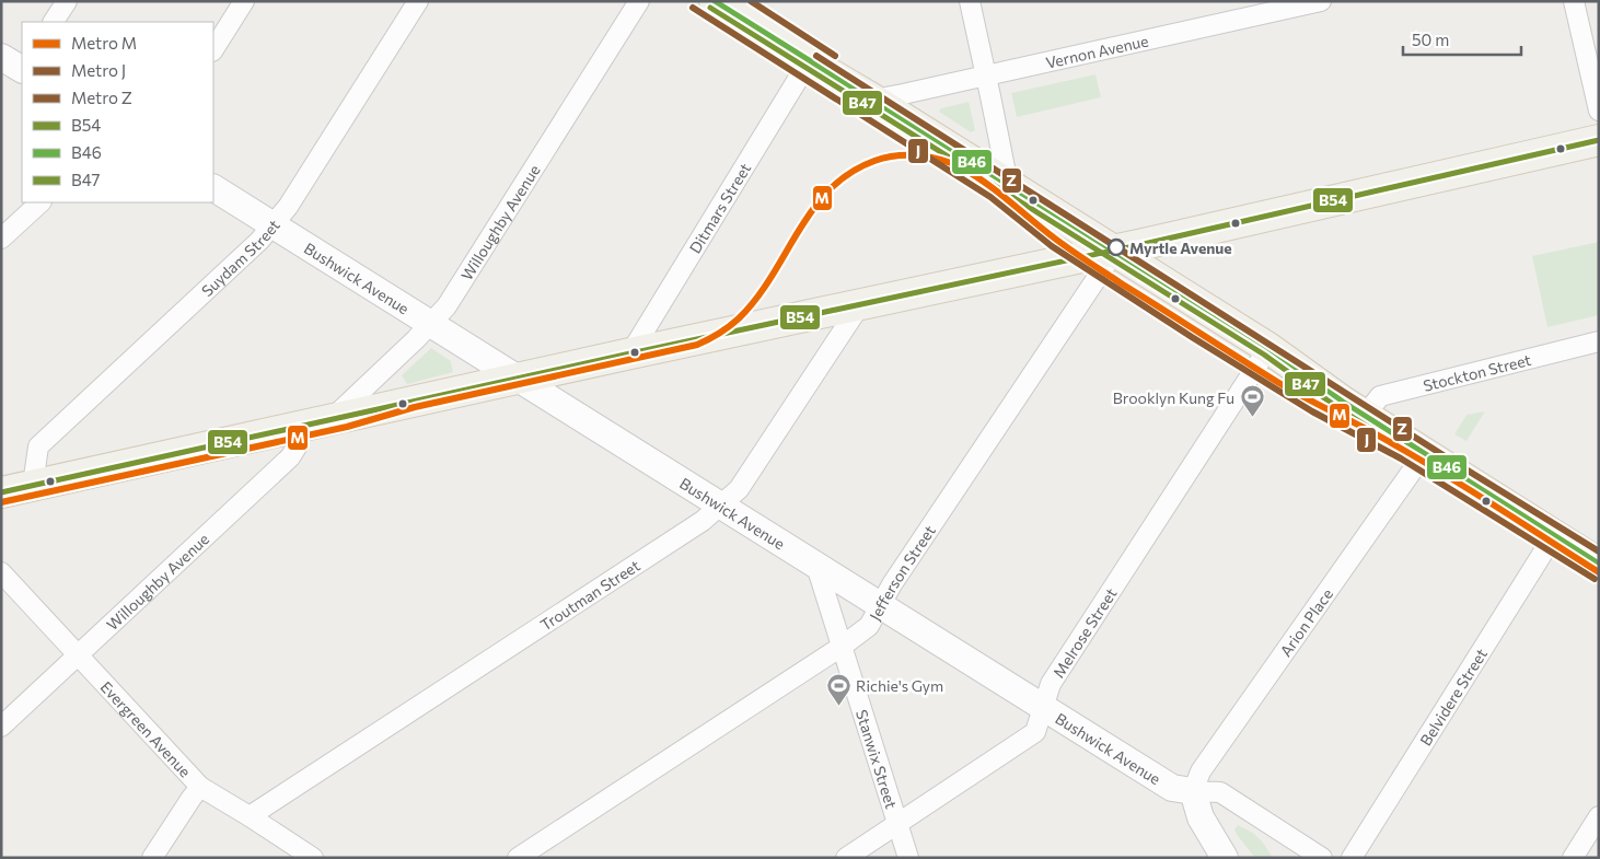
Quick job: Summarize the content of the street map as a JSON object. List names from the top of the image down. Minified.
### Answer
{"streets":{"main road":["Bushwick Avenue"],"street":["Vernon Avenue","Ditmars Street","Willoughby Avenue","Suydam Street","Stockton Street","Jefferson Street","Troutman Street","Arion Place","Melrose Street","Belvidere Street","Evergreen Avenue","Stanwix Street"]},"crossings":[["Willoughby Avenue","Bushwick Avenue"],["Willoughby Avenue","Evergreen Avenue"],["Suydam Street","Bushwick Avenue"],["Bushwick Avenue","Jefferson Street"],["Bushwick Avenue","Troutman Street"],["Bushwick Avenue","Arion Place"],["Bushwick Avenue","Melrose Street"],["Bushwick Avenue","Stanwix Street"],["Jefferson Street","Stanwix Street"],["Troutman Street","Evergreen Avenue"],["Melrose Street","Stanwix Street"]],"places":{"other":["Myrtle Avenue"],"sports":["Brooklyn Kung Fu","Richie's Gym"]},"lines":["metro line Z","transit line B46","metro line J","transit line B47","transit line B54","metro line M"],"legend":["Metro M","Metro J","Metro Z","B54","B46","B47"],"scale_bar":"50 m"}
